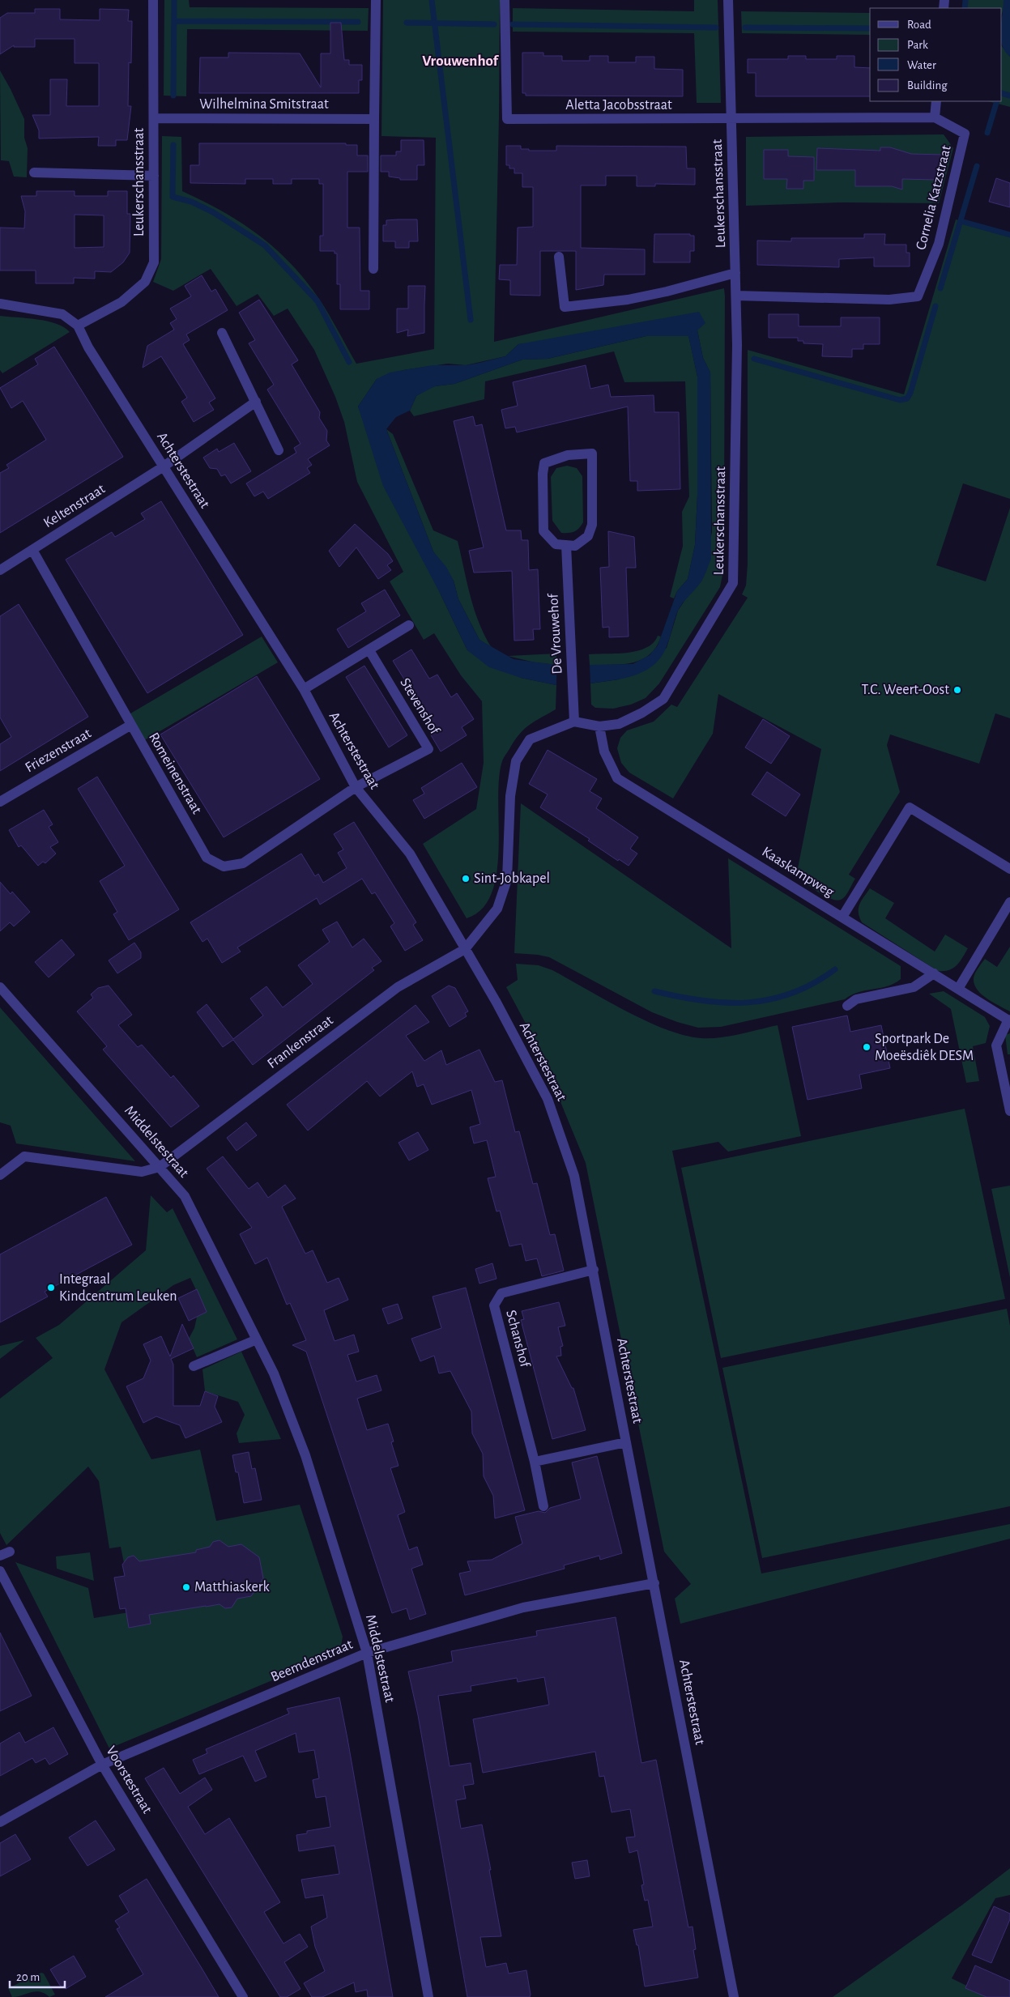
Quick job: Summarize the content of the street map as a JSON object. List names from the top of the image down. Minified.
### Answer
{"streets":{"street":["Wilhelmina Smitstraat","Aletta Jacobsstraat","Leukerschansstraat","Cornelia Katzstraat","Achterstestraat","Keltenstraat","De Vrouwehof","Stevenshof","Friezenstraat","Romeinenstraat","Kaaskampweg","Frankenstraat","Middelstestraat","Schanshof","Beemdenstraat","Voorstestraat"]},"crossings":[["Wilhelmina Smitstraat","Leukerschansstraat"],["Aletta Jacobsstraat","Leukerschansstraat"],["Aletta Jacobsstraat","Cornelia Katzstraat"],["Leukerschansstraat","Cornelia Katzstraat"],["Leukerschansstraat","Achterstestraat"],["Leukerschansstraat","De Vrouwehof"],["Leukerschansstraat","Kaaskampweg"],["Achterstestraat","Keltenstraat"],["Achterstestraat","Stevenshof"],["Achterstestraat","Romeinenstraat"],["Achterstestraat","Frankenstraat"],["Achterstestraat","Schanshof"],["Achterstestraat","Beemdenstraat"],["Keltenstraat","Romeinenstraat"],["Stevenshof","Romeinenstraat"],["Friezenstraat","Romeinenstraat"],["Frankenstraat","Middelstestraat"],["Middelstestraat","Beemdenstraat"],["Beemdenstraat","Voorstestraat"]],"districts":["Vrouwenhof"],"places":["T.C. Weert-Oost","Sint-Jobkapel","Sportpark De Moeësdiêk DESM","Integraal Kindcentrum Leuken","Matthiaskerk"],"legend":["Road","Park","Water","Building"],"scale_bar":"20 m"}
